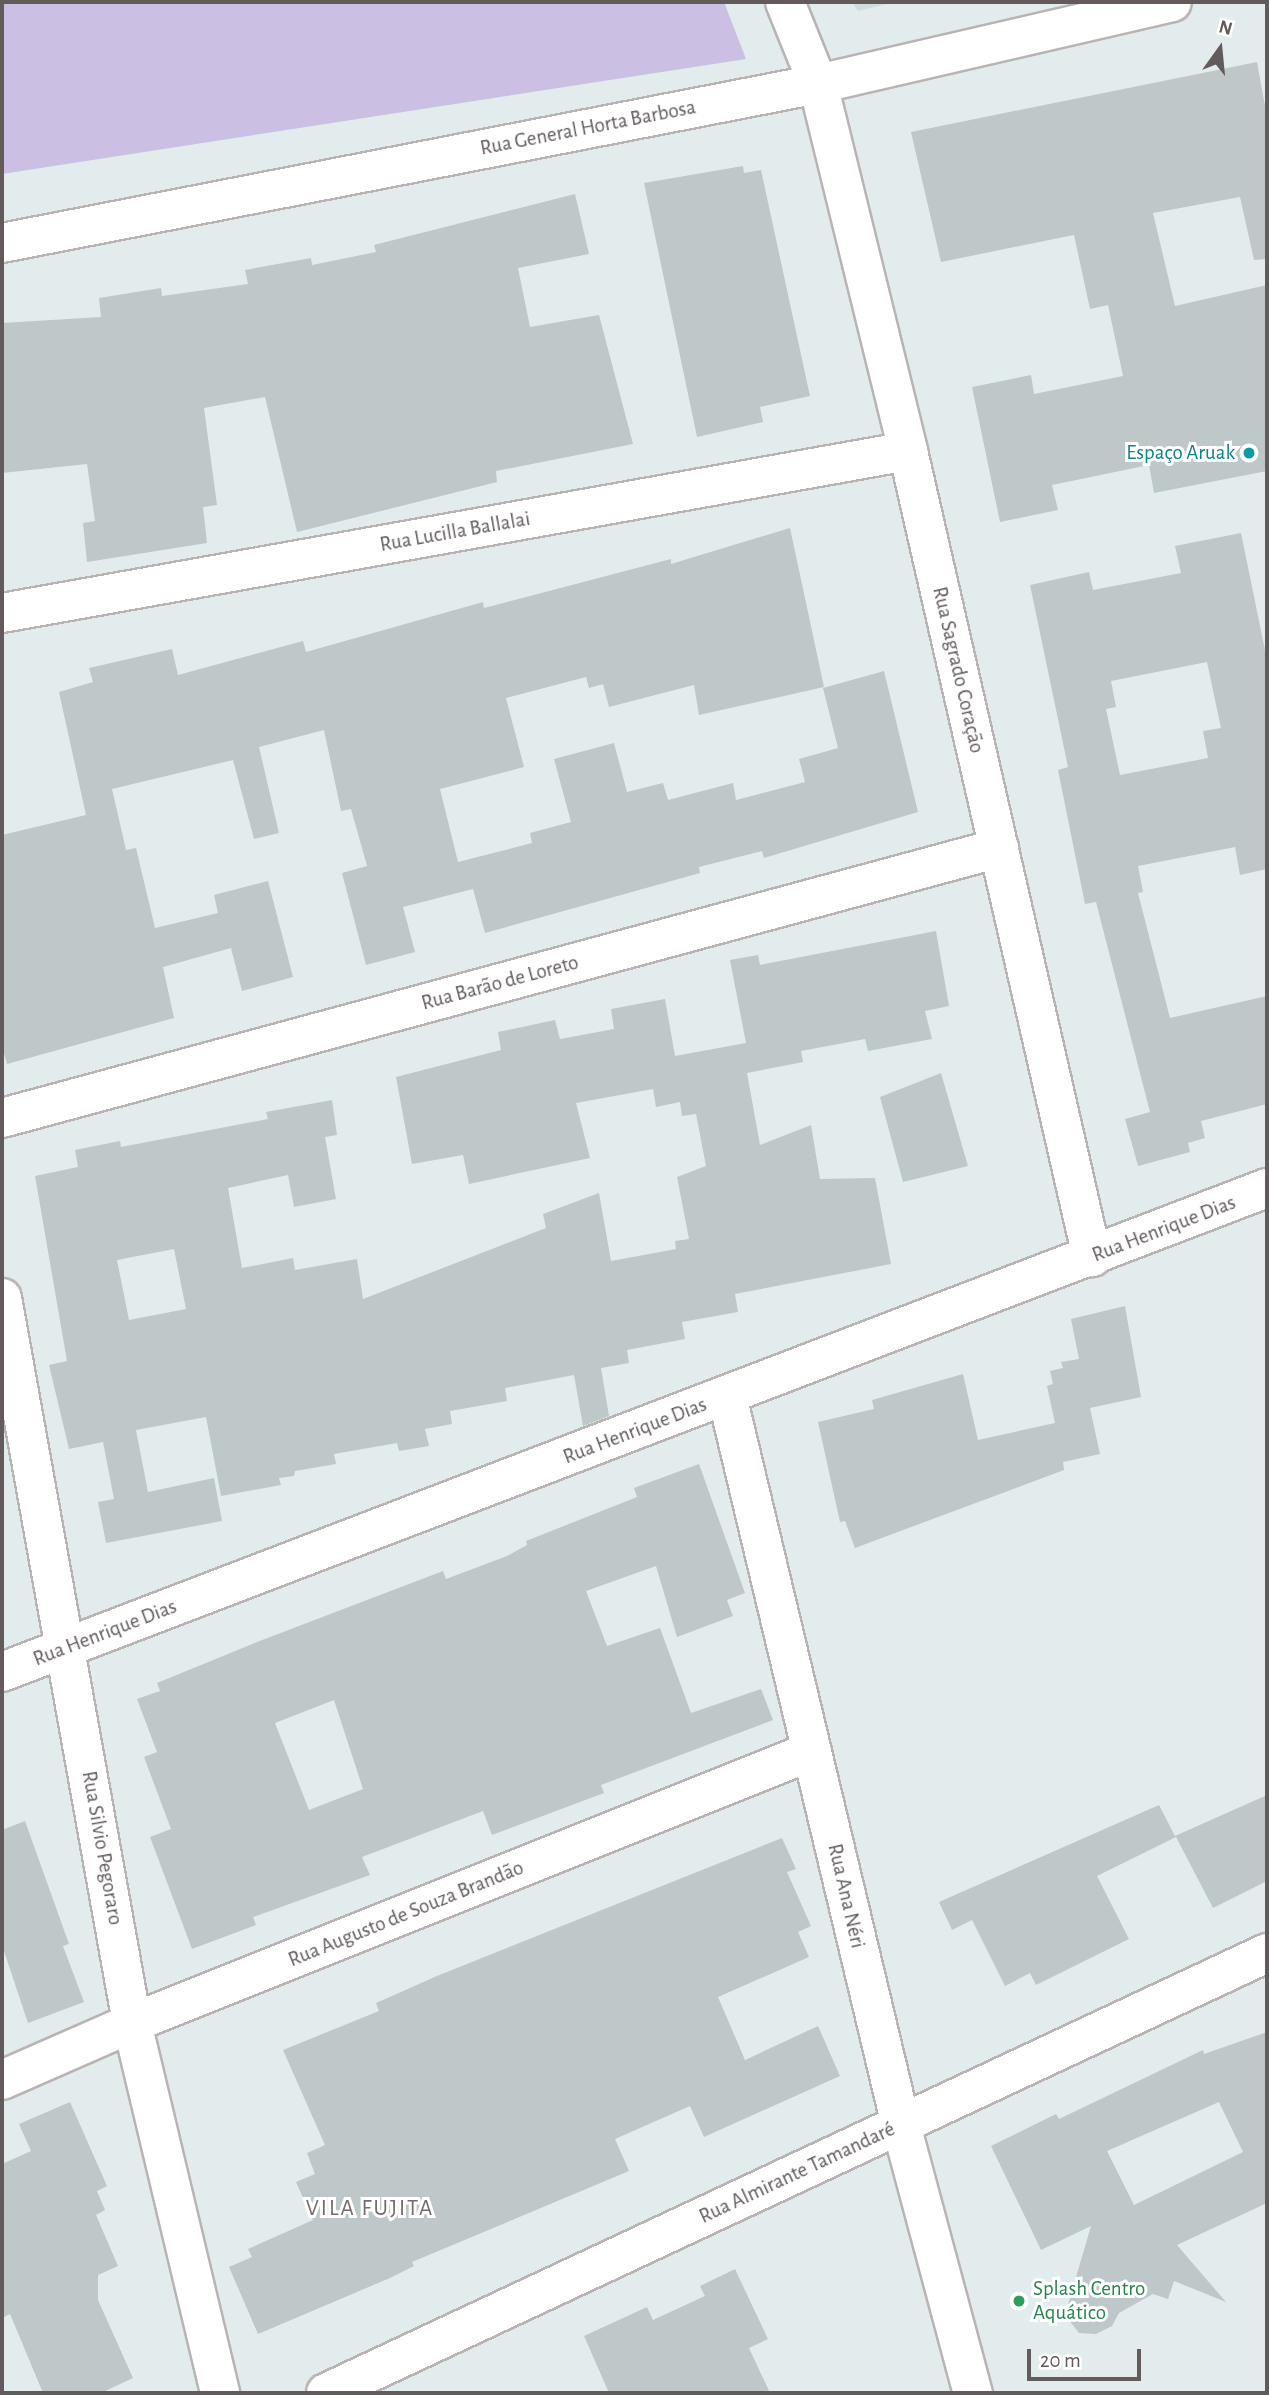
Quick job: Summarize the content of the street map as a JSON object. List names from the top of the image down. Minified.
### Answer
{"streets":{"street":["Rua General Horta Barbosa","Rua Lucilla Ballalai","Rua Sagrado Coração","Rua Barão de Loreto","Rua Henrique Dias","Rua Silvio Pegoraro","Rua Ana Néri","Rua Augusto de Souza Brandão","Rua Almirante Tamandaré"]},"crossings":[["Rua General Horta Barbosa","Rua Sagrado Coração"],["Rua Lucilla Ballalai","Rua Sagrado Coração"],["Rua Sagrado Coração","Rua Barão de Loreto"],["Rua Sagrado Coração","Rua Henrique Dias"],["Rua Henrique Dias","Rua Silvio Pegoraro"],["Rua Henrique Dias","Rua Ana Néri"],["Rua Silvio Pegoraro","Rua Augusto de Souza Brandão"],["Rua Ana Néri","Rua Augusto de Souza Brandão"],["Rua Ana Néri","Rua Almirante Tamandaré"]],"districts":["VILA FUJITA"],"places":["Espaço Aruak","Splash Centro Aquático"],"scale_bar":"20 m","north":"top"}
